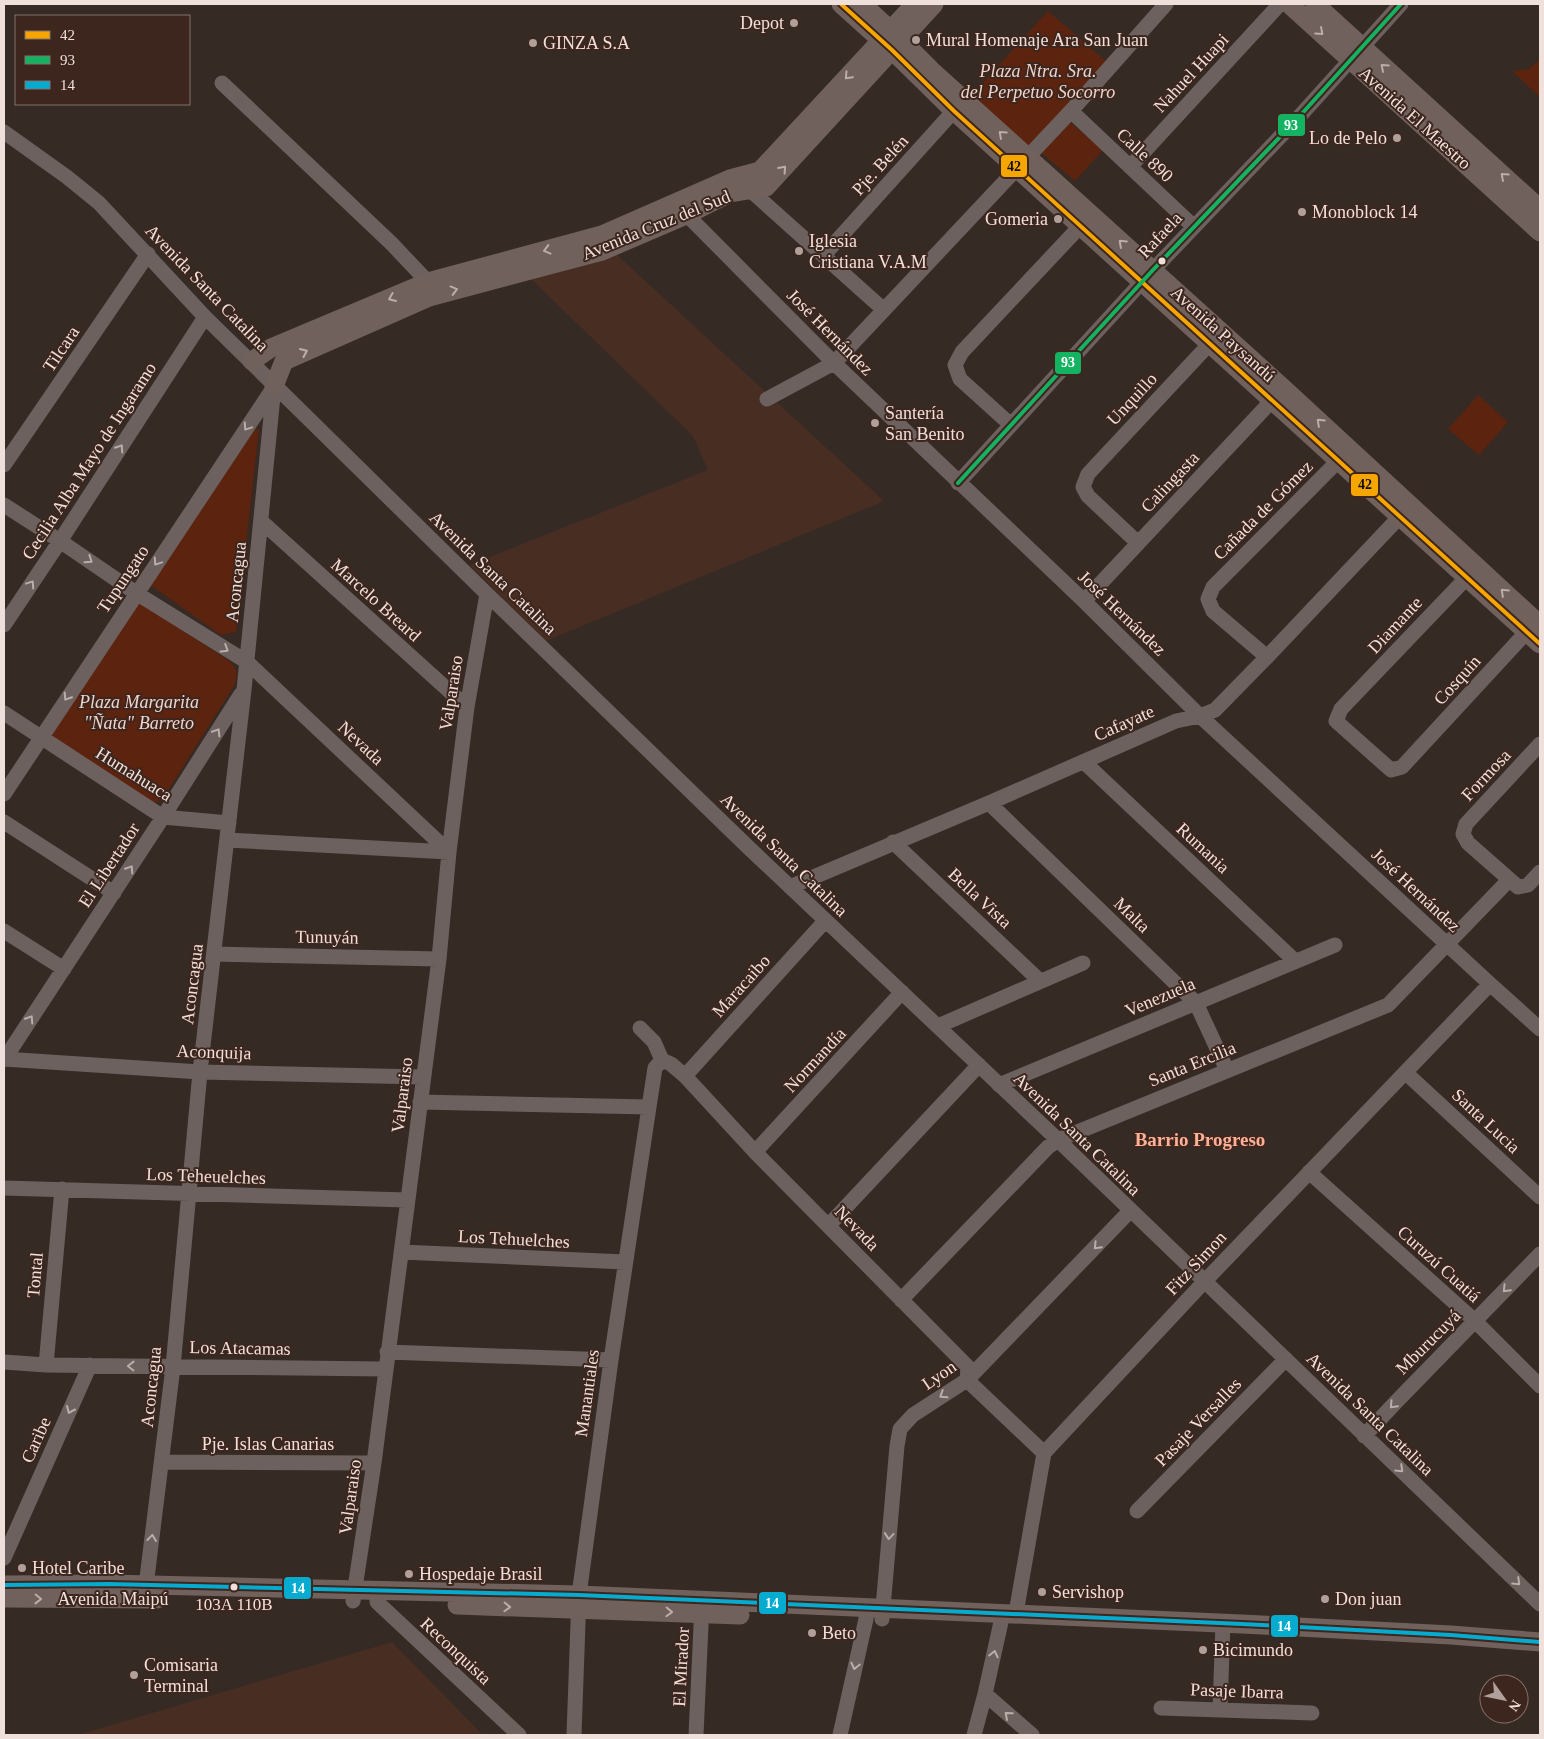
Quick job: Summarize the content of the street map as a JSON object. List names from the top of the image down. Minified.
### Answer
{"streets":{"main road":["Avenida El Maestro","Avenida Cruz del Sud","Avenida Paysandú","Avenida Maipú"],"street":["Nahuel Huapi","Calle 890","Pje. Belén","Rafaela","Avenida Santa Catalina","José Hernández","Tilcara","Unquillo","Cecilia Alba Mayo de Ingaramo","Calingasta","Cañada de Gómez","Tupungato","Aconcagua","Marcelo Breard","Diamante","Cosquín","Valparaiso","Cafayate","Nevada","Humahuaca","Formosa","Rumania","El Libertador","Bella Vista","Malta","Tunuyán","Maracaibo","Venezuela","Aconquija","Normandía","Santa Ercilia","Santa Lucia","Los Teheuelches","Los Tehuelches","Fitz Simon","Curuzú Cuatiá","Tontal","Mburucuyá","Los Atacamas","Lyon","Manantiales","Pasaje Versalles","Caribe","Pje. Islas Canarias","Reconquista","El Mirador","Pasaje Ibarra"]},"crossings":[["Nahuel Huapi","Calle 890"],["Avenida El Maestro","Rafaela"],["Calle 890","Rafaela"],["Pje. Belén","Avenida Paysandú"],["Avenida Cruz del Sud","Avenida Santa Catalina"],["Avenida Cruz del Sud","José Hernández"],["Avenida Cruz del Sud","Avenida Paysandú"],["Avenida Cruz del Sud","Tupungato"],["Avenida Cruz del Sud","Aconcagua"],["Rafaela","José Hernández"],["Rafaela","Avenida Paysandú"],["Avenida Santa Catalina","Tilcara"],["Avenida Santa Catalina","Cecilia Alba Mayo de Ingaramo"],["Avenida Santa Catalina","Tupungato"],["Avenida Santa Catalina","Aconcagua"],["Avenida Santa Catalina","Valparaiso"],["Avenida Santa Catalina","Cafayate"],["Avenida Santa Catalina","Maracaibo"],["Avenida Santa Catalina","Venezuela"],["Avenida Santa Catalina","Normandía"],["Avenida Santa Catalina","Santa Ercilia"],["Avenida Santa Catalina","Fitz Simon"],["Avenida Santa Catalina","Mburucuyá"],["Avenida Santa Catalina","Lyon"],["Avenida Santa Catalina","Pasaje Versalles"],["José Hernández","Calingasta"],["José Hernández","Cafayate"],["José Hernández","Santa Ercilia"],["José Hernández","Fitz Simon"],["Avenida Paysandú","Unquillo"],["Avenida Paysandú","Calingasta"],["Avenida Paysandú","Cañada de Gómez"],["Avenida Paysandú","Diamante"],["Avenida Paysandú","Cosquín"],["Avenida Paysandú","Cafayate"],["Unquillo","Calingasta"],["Cecilia Alba Mayo de Ingaramo","Nevada"],["Cañada de Gómez","Cafayate"],["Tupungato","Aconcagua"],["Tupungato","Nevada"],["Tupungato","Humahuaca"],["Aconcagua","Marcelo Breard"],["Aconcagua","Nevada"],["Aconcagua","Humahuaca"],["Aconcagua","El Libertador"],["Aconcagua","Tunuyán"],["Aconcagua","Aconquija"],["Aconcagua","Los Teheuelches"],["Aconcagua","Los Atacamas"],["Aconcagua","Pje. Islas Canarias"],["Aconcagua","Avenida Maipú"],["Marcelo Breard","Valparaiso"],["Diamante","Cosquín"],["Valparaiso","Nevada"],["Valparaiso","Tunuyán"],["Valparaiso","Aconquija"],["Valparaiso","Los Teheuelches"],["Valparaiso","Los Tehuelches"],["Valparaiso","Los Atacamas"],["Valparaiso","Pje. Islas Canarias"],["Valparaiso","Avenida Maipú"],["Cafayate","Rumania"],["Cafayate","Bella Vista"],["Cafayate","Malta"],["Nevada","Maracaibo"],["Nevada","Normandía"],["Nevada","Santa Ercilia"],["Nevada","Fitz Simon"],["Nevada","Lyon"],["Nevada","Manantiales"],["Humahuaca","El Libertador"],["Formosa","Santa Ercilia"],["Rumania","Venezuela"],["El Libertador","Aconquija"],["Malta","Venezuela"],["Malta","Santa Ercilia"],["Santa Lucia","Fitz Simon"],["Los Teheuelches","Tontal"],["Los Tehuelches","Manantiales"],["Fitz Simon","Curuzú Cuatiá"],["Curuzú Cuatiá","Mburucuyá"],["Tontal","Los Atacamas"],["Los Atacamas","Caribe"],["Lyon","Avenida Maipú"],["Manantiales","Avenida Maipú"],["Avenida Maipú","Reconquista"],["Avenida Maipú","El Mirador"]],"one_way":["Cecilia Alba Mayo de Ingaramo","Tupungato","El Libertador","Mburucuyá","Lyon","Caribe"],"districts":["Barrio Progreso"],"parks":["Plaza Ntra. Sra. del Perpetuo Socorro","Plaza Margarita \"Ñata\" Barreto"],"places":["Depot","Mural Homenaje Ara San Juan","GINZA S.A","Lo de Pelo","Monoblock 14","Gomeria","Iglesia Cristiana V.A.M","Santería San Benito","Hotel Caribe","Hospedaje Brasil","103A 110B","Servishop","Don juan","Beto","Bicimundo","Comisaria Terminal"],"lines":["transit line 42","transit line 93","transit line 14"],"legend":["42","93","14"],"north":"bottom right"}
